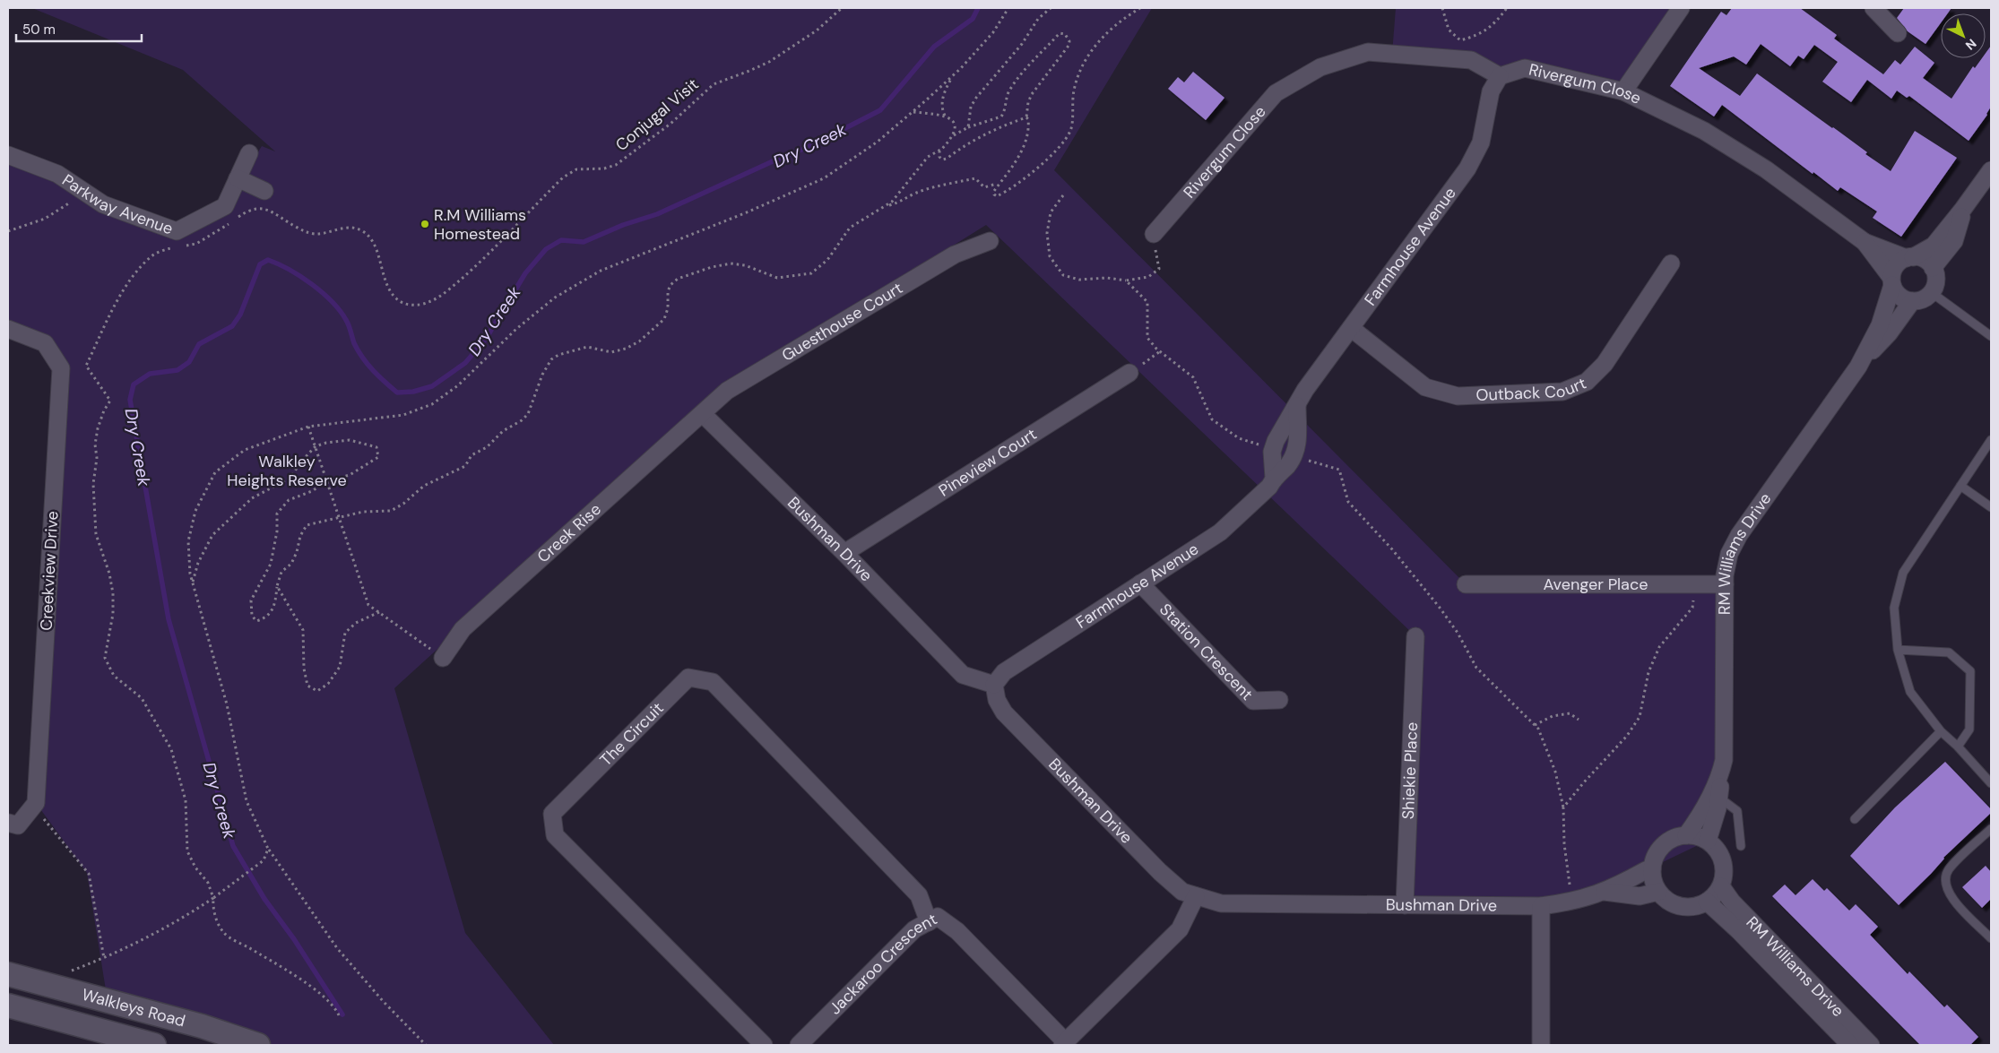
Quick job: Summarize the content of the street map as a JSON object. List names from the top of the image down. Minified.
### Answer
{"streets":{"main road":["Walkleys Road"],"street":["Rivergum Close","Parkway Avenue","Farmhouse Avenue","Guesthouse Court","Outback Court","Pineview Court","Creek Rise","Bushman Drive","RM Williams Drive","Creekview Drive","Avenger Place","Station Crescent","The Circuit","Shiekie Place","Jackaroo Crescent"],"path":["Conjugal Visit"]},"crossings":[["Rivergum Close","Farmhouse Avenue"],["Rivergum Close","RM Williams Drive"],["Farmhouse Avenue","Outback Court"],["Farmhouse Avenue","Bushman Drive"],["Farmhouse Avenue","Station Crescent"],["Guesthouse Court","Creek Rise"],["Guesthouse Court","Bushman Drive"],["Pineview Court","Bushman Drive"],["Creek Rise","Bushman Drive"],["Bushman Drive","RM Williams Drive"],["Bushman Drive","Shiekie Place"],["Bushman Drive","Jackaroo Crescent"],["RM Williams Drive","Avenger Place"],["The Circuit","Jackaroo Crescent"]],"water":["Dry Creek"],"parks":["Walkley Heights Reserve"],"places":["R.M Williams Homestead"],"scale_bar":"50 m","north":"bottom right"}
